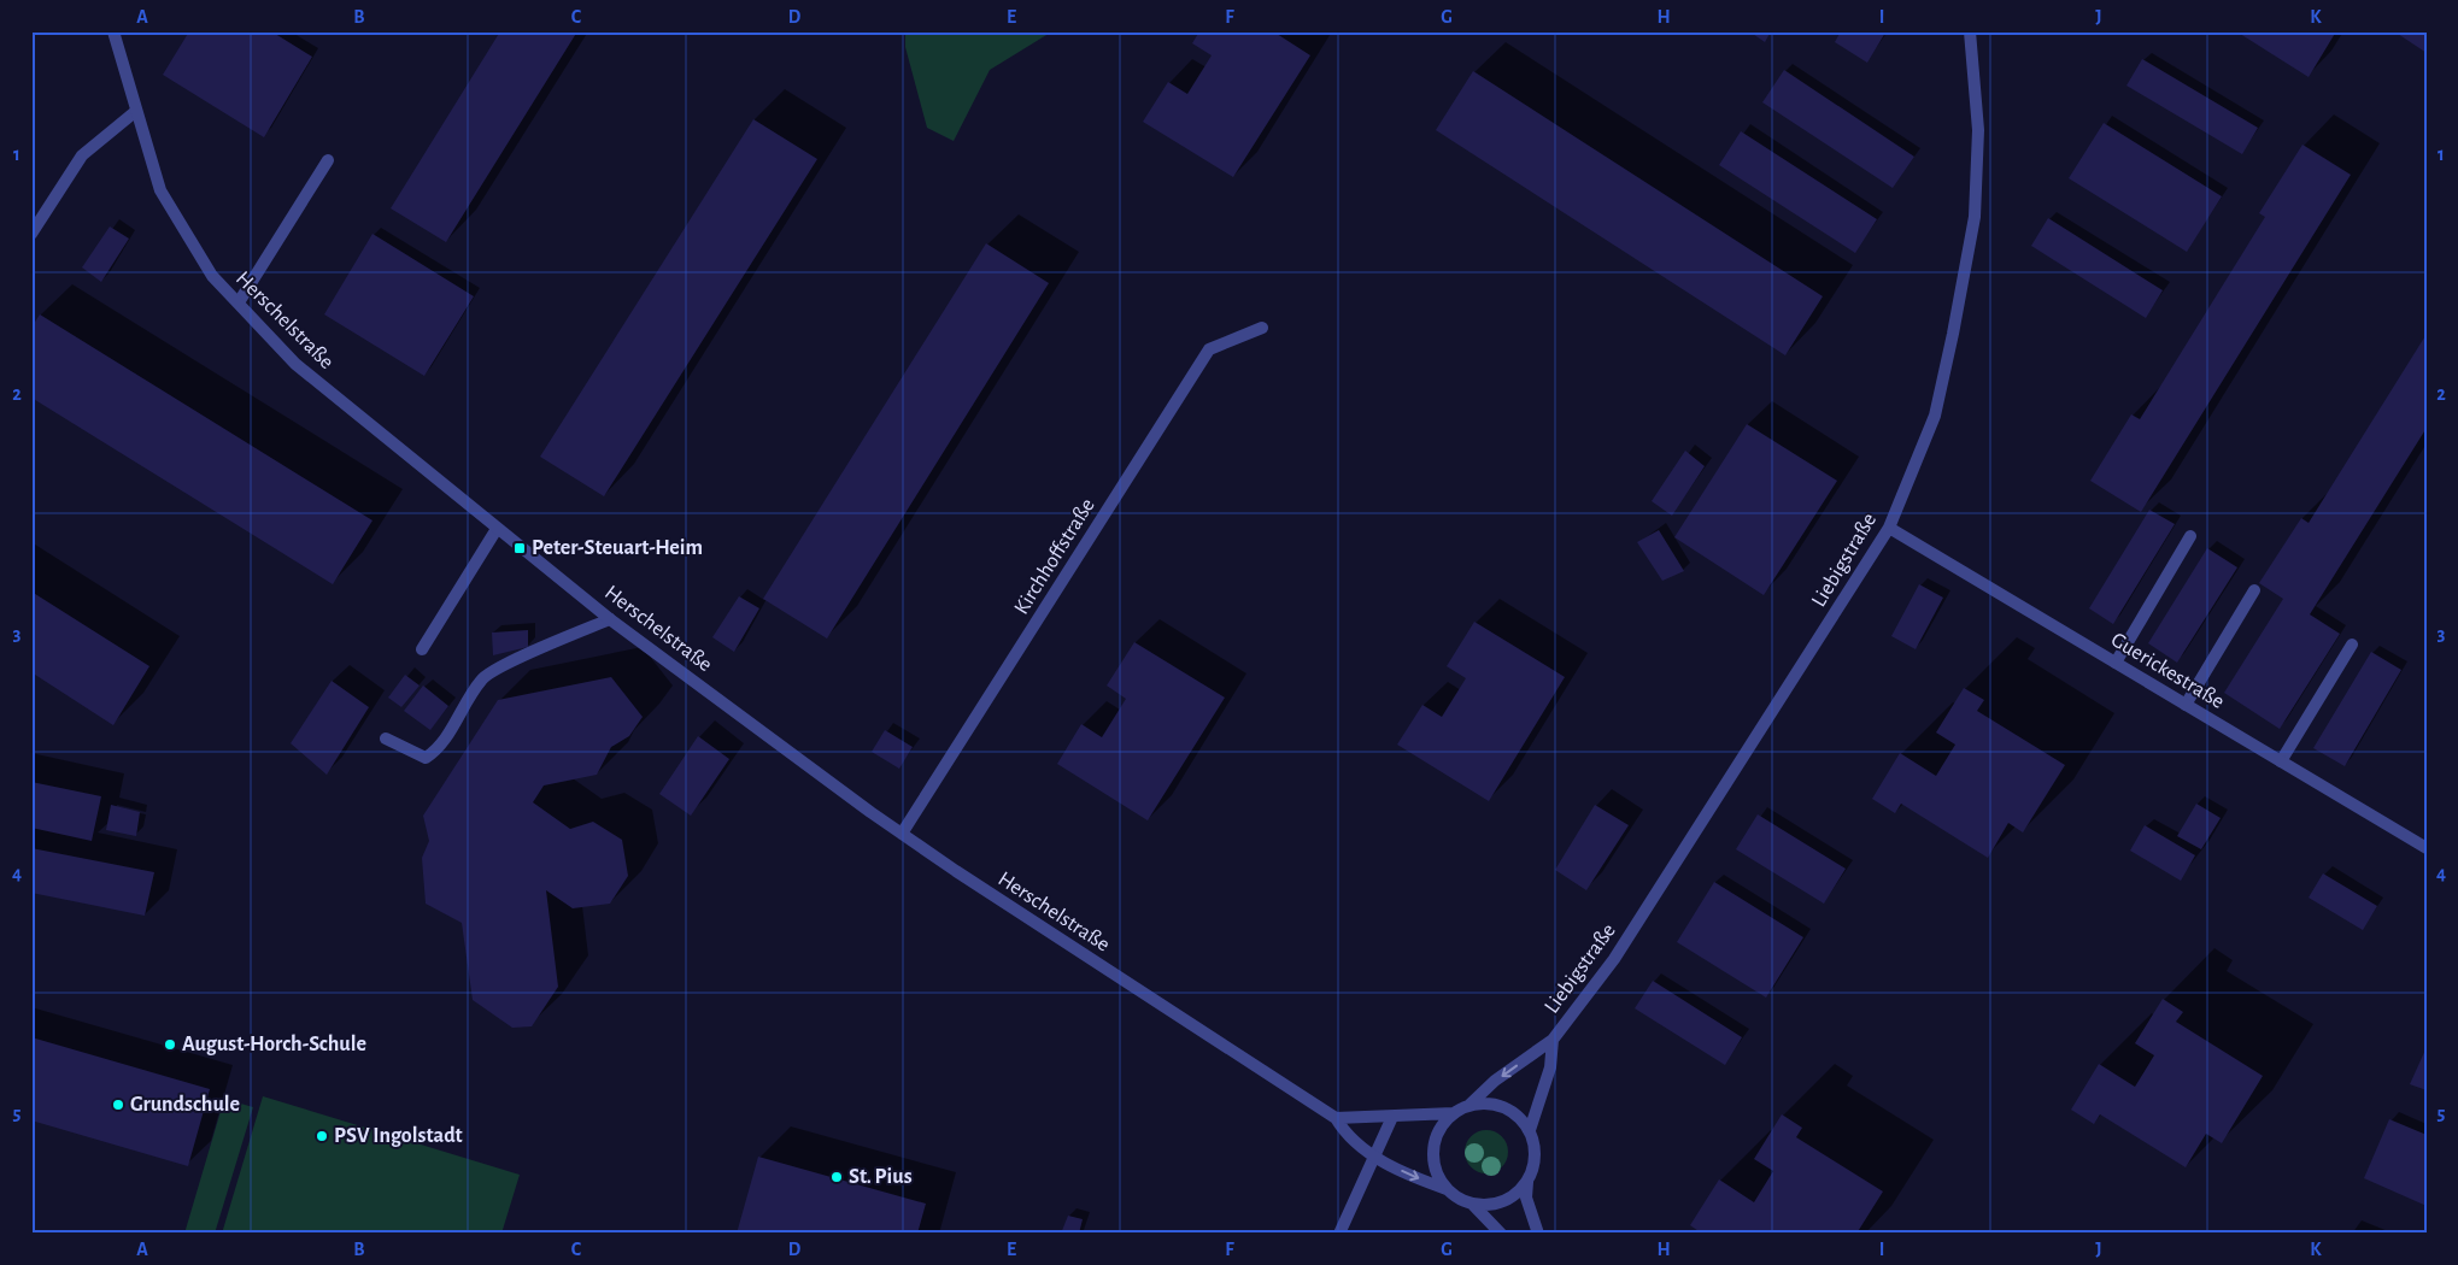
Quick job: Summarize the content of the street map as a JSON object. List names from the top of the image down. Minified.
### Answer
{"streets":{"street":["Herschelstraße","Kirchhoffstraße","Liebigstraße","Guerickestraße"]},"crossings":[["Herschelstraße","Kirchhoffstraße"],["Herschelstraße","Liebigstraße"],["Liebigstraße","Guerickestraße"]],"places":{"transit":["Peter-Steuart-Heim"],"other":["August-Horch-Schule","Grundschule","PSV Ingolstadt","St. Pius"]},"grid":{"columns":["A","B","C","D","E","F","G","H","I","J","K"],"rows":["1","2","3","4","5"]}}
